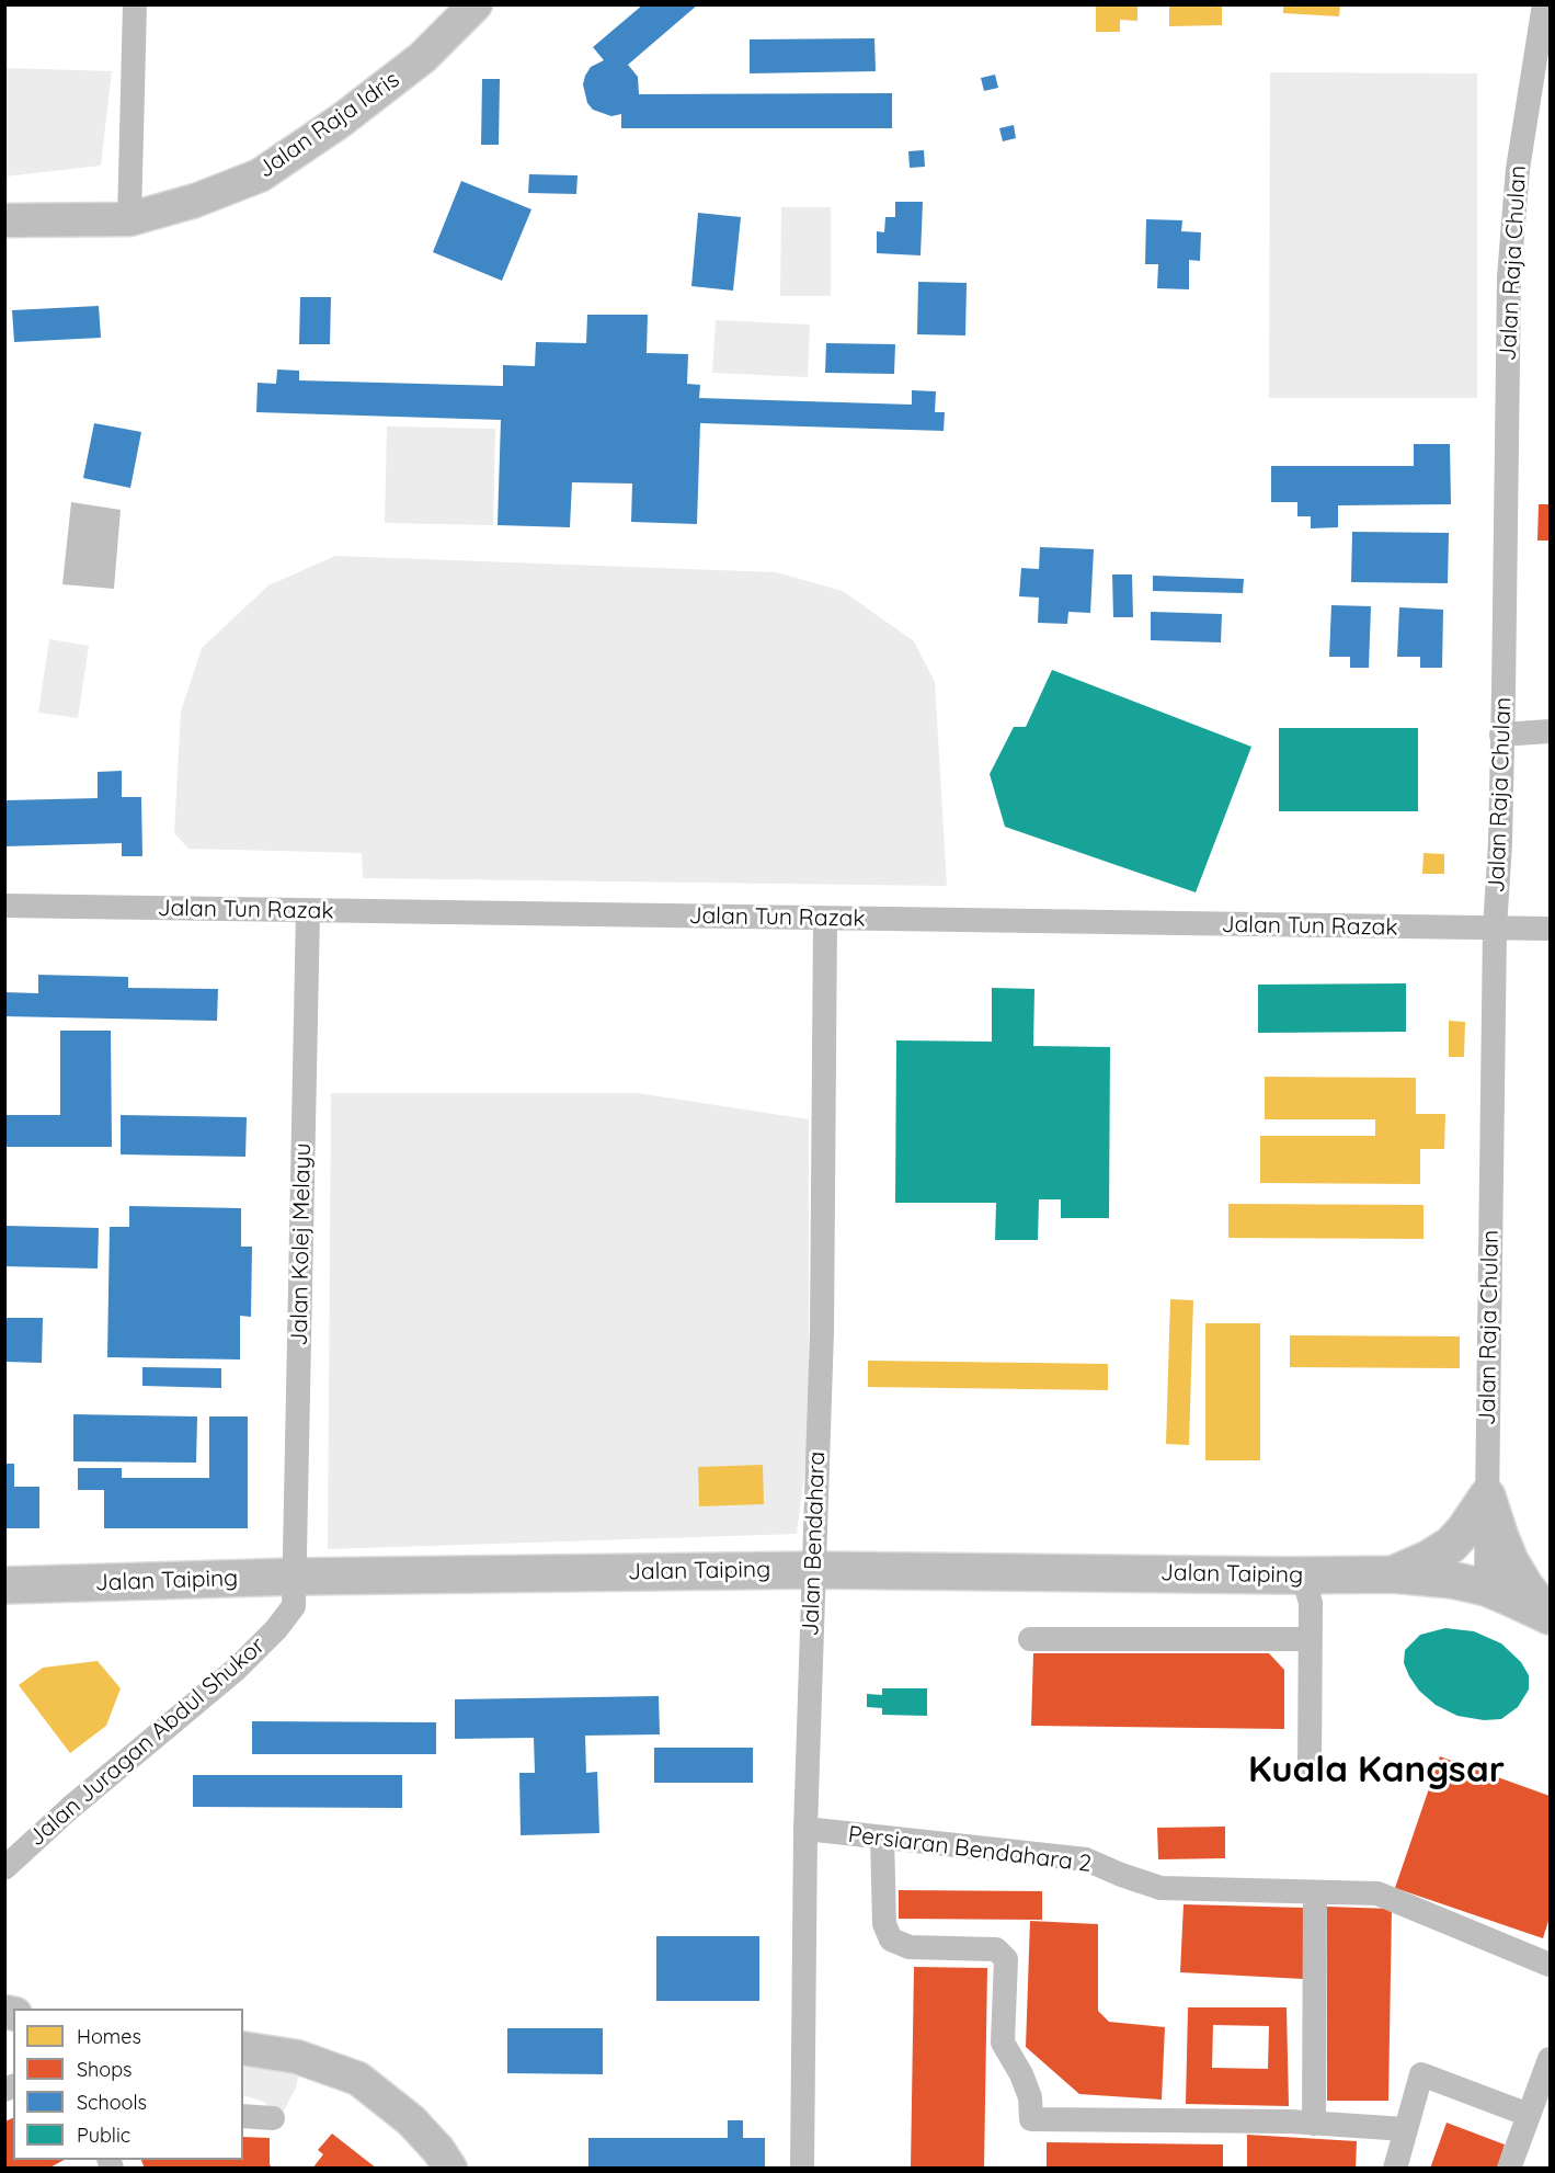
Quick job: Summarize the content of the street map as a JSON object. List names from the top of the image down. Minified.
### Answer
{"streets":{"highway":["Jalan Taiping"],"main road":["Jalan Raja Idris"],"street":["Jalan Raja Chulan","Jalan Tun Razak","Jalan Kolej Melayu","Jalan Bendahara","Jalan Juragan Abdul Shukor","Persiaran Bendahara 2"]},"crossings":[["Jalan Raja Chulan","Jalan Tun Razak"],["Jalan Tun Razak","Jalan Kolej Melayu"],["Jalan Tun Razak","Jalan Bendahara"],["Jalan Kolej Melayu","Jalan Taiping"],["Jalan Kolej Melayu","Jalan Juragan Abdul Shukor"],["Jalan Bendahara","Jalan Taiping"],["Jalan Bendahara","Persiaran Bendahara 2"],["Jalan Taiping","Jalan Juragan Abdul Shukor"]],"districts":["Kuala Kangsar"],"legend":["Homes","Shops","Schools","Public"]}
